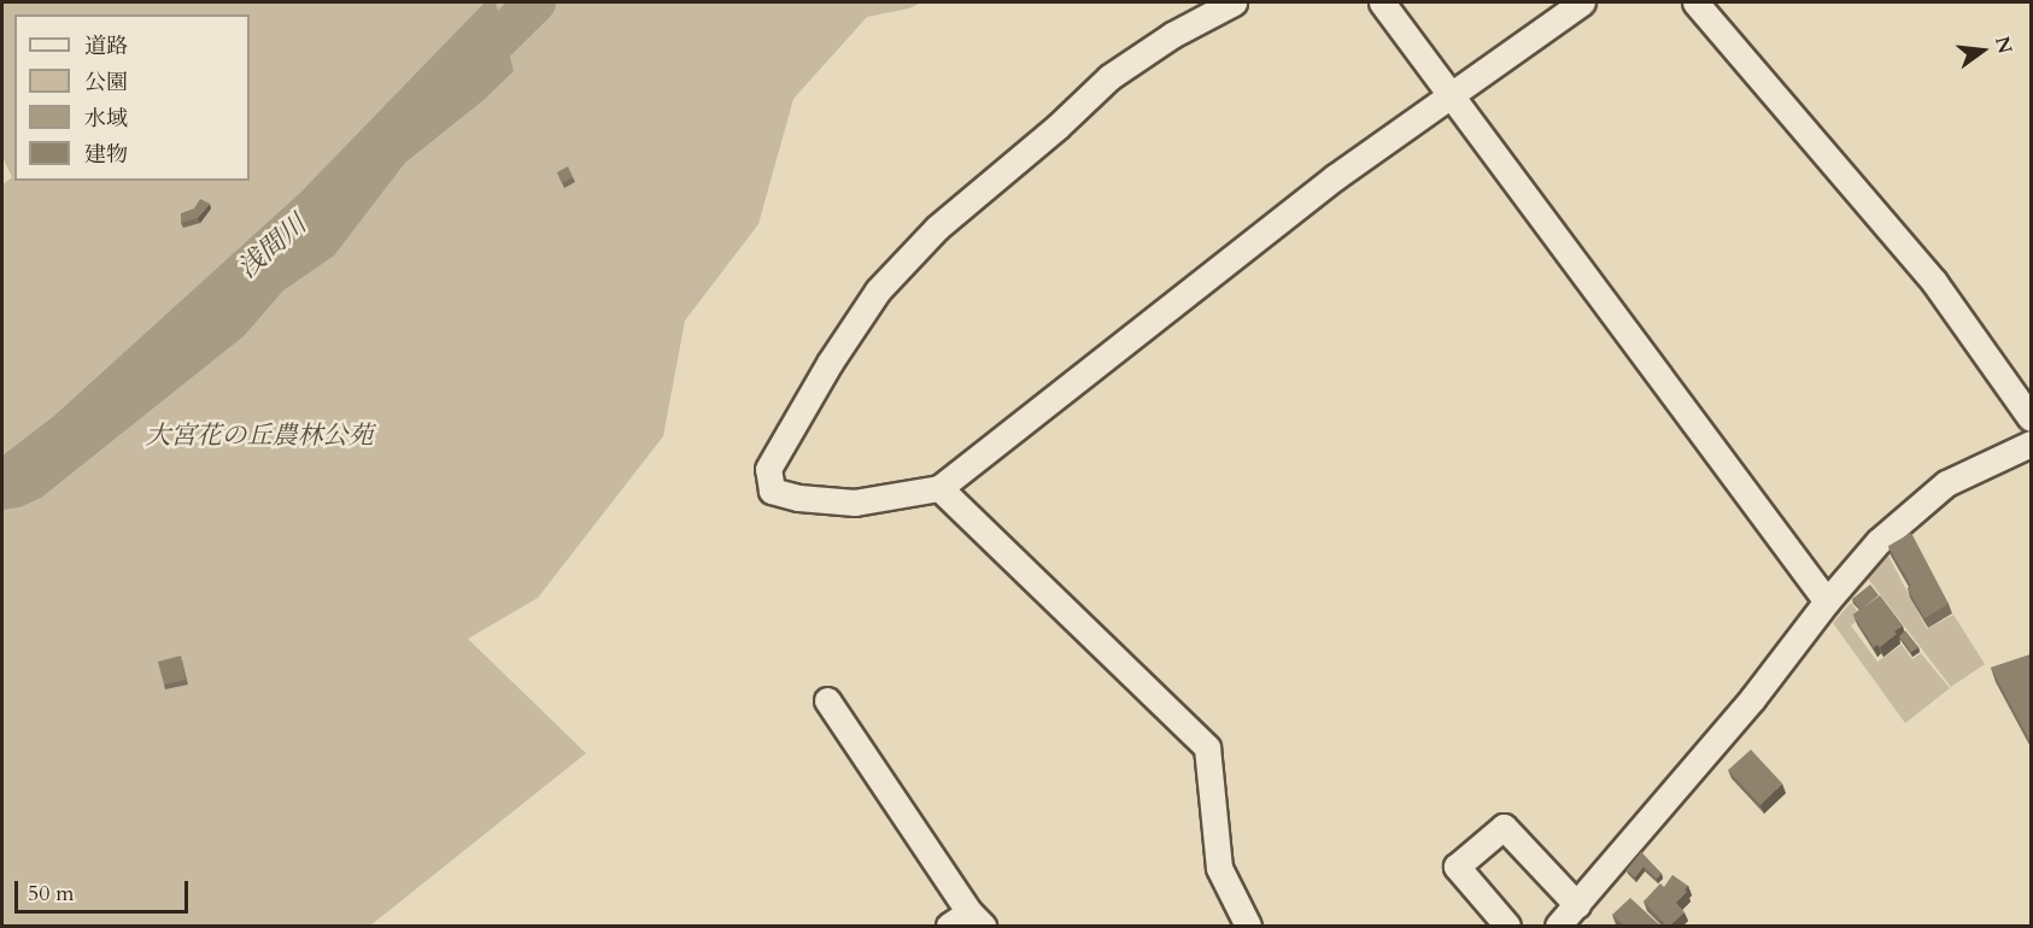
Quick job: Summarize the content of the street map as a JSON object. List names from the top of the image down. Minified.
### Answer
{"water":["浅間川"],"parks":["大宮花の丘農林公苑"],"legend":["道路","公園","水域","建物"],"scale_bar":"50 m","north":"right"}
